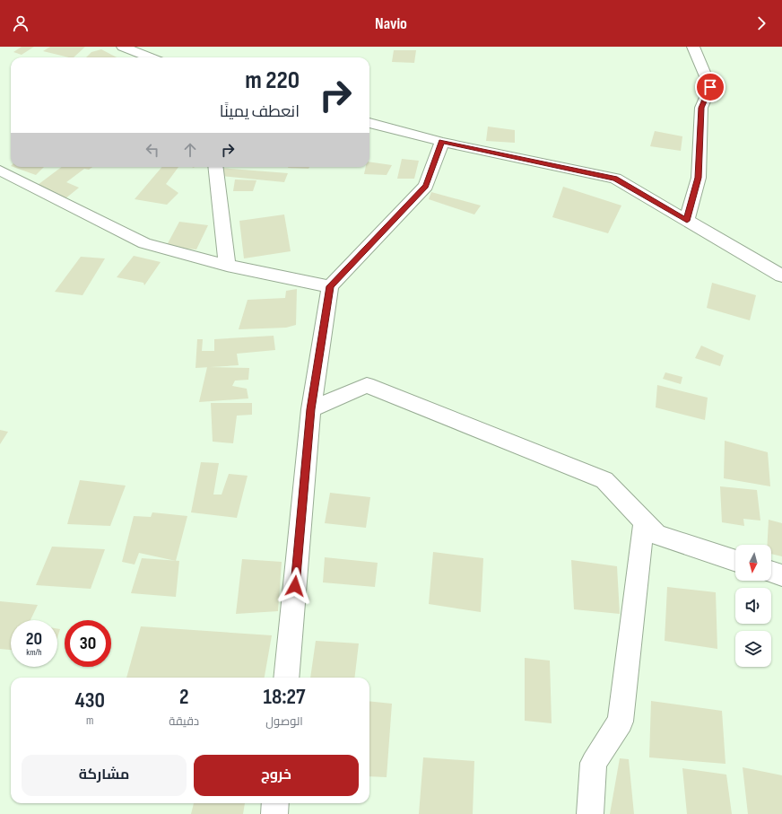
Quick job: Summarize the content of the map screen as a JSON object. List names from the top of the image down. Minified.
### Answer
{"north":"bottom","page":{"header":"Navio","turn":["220 m","انعطف يمينًا"],"speed":"20 km/h","limit":"30","eta":["18:27","الوصول","2","دقيقة","430","m"],"buttons":["خروج","مشاركة"]}}
